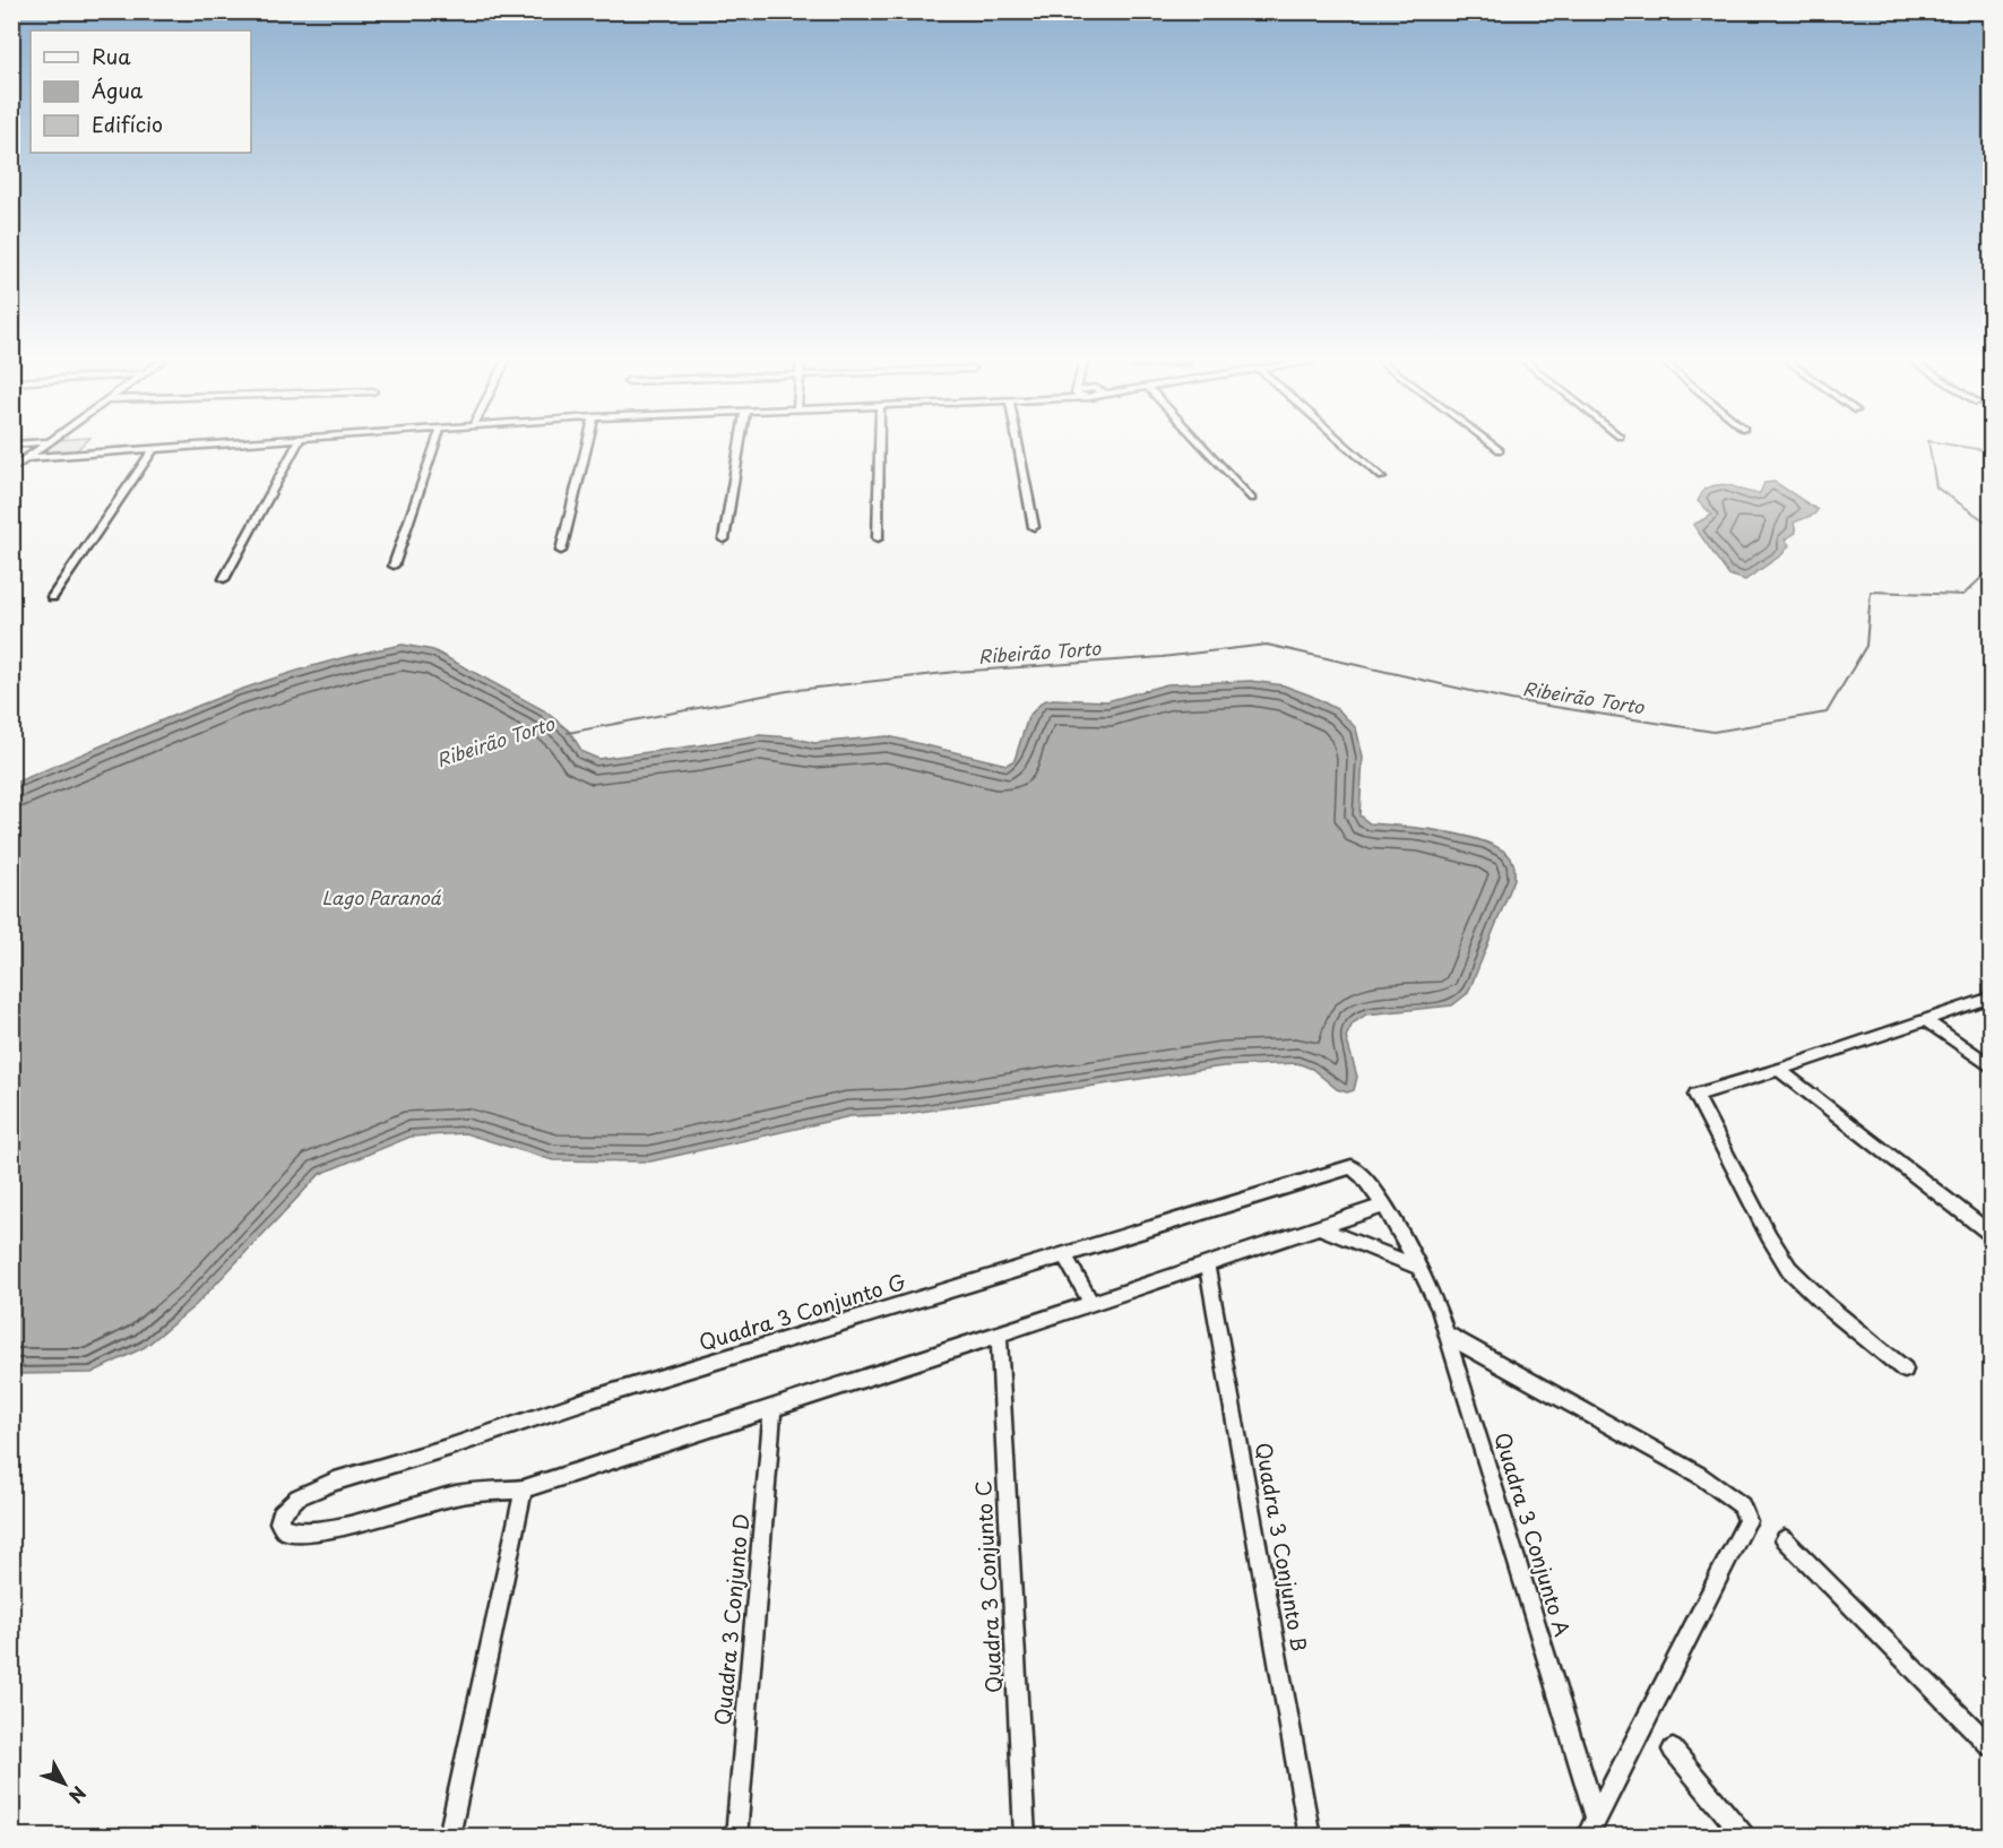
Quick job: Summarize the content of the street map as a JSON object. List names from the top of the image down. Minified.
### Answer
{"streets":{"street":["Quadra 3 Conjunto G","Quadra 3 Conjunto A","Quadra 3 Conjunto B","Quadra 3 Conjunto C","Quadra 3 Conjunto D"]},"crossings":[["Quadra 3 Conjunto G","Quadra 3 Conjunto A"]],"water":["Ribeirão Torto","Lago Paranoá"],"legend":["Rua","Água","Edifício"],"north":"bottom right"}
